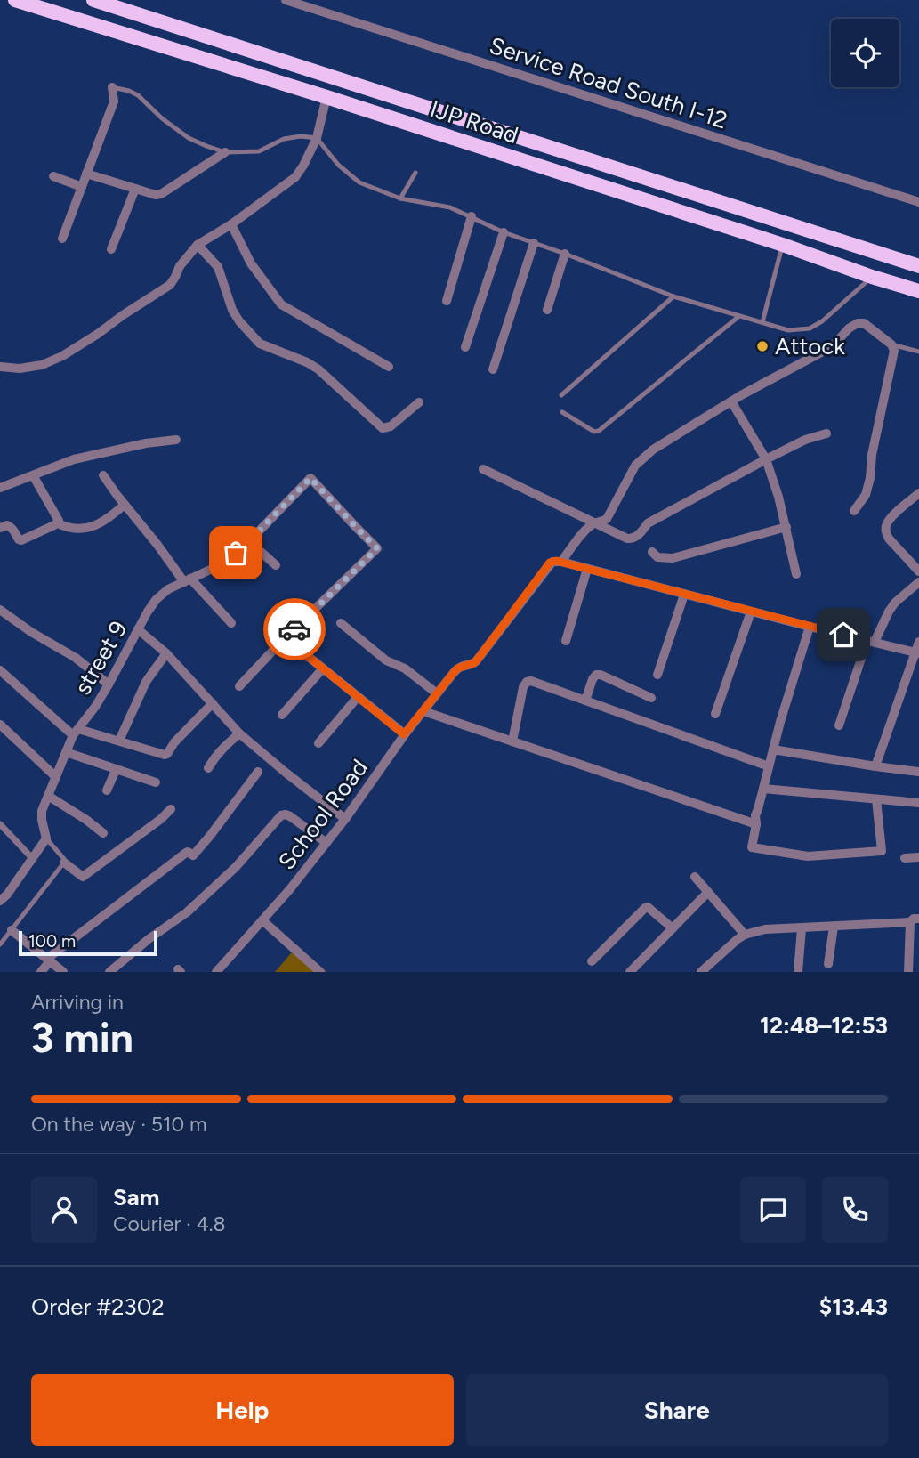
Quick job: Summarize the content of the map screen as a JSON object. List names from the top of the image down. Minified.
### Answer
{"streets":{"highway":["IJP Road"],"street":["Service Road South I-12","street 9","School Road"]},"places":["Attock"],"scale_bar":"100 m","page":{"scale":"100 m","heading":["3 min","Arriving in","12:48–12:53"],"panel":["Sam","Courier · 4.8","Order #2302","$13.43"],"bar":"On the way · 510 m","buttons":["Help","Share"]}}
